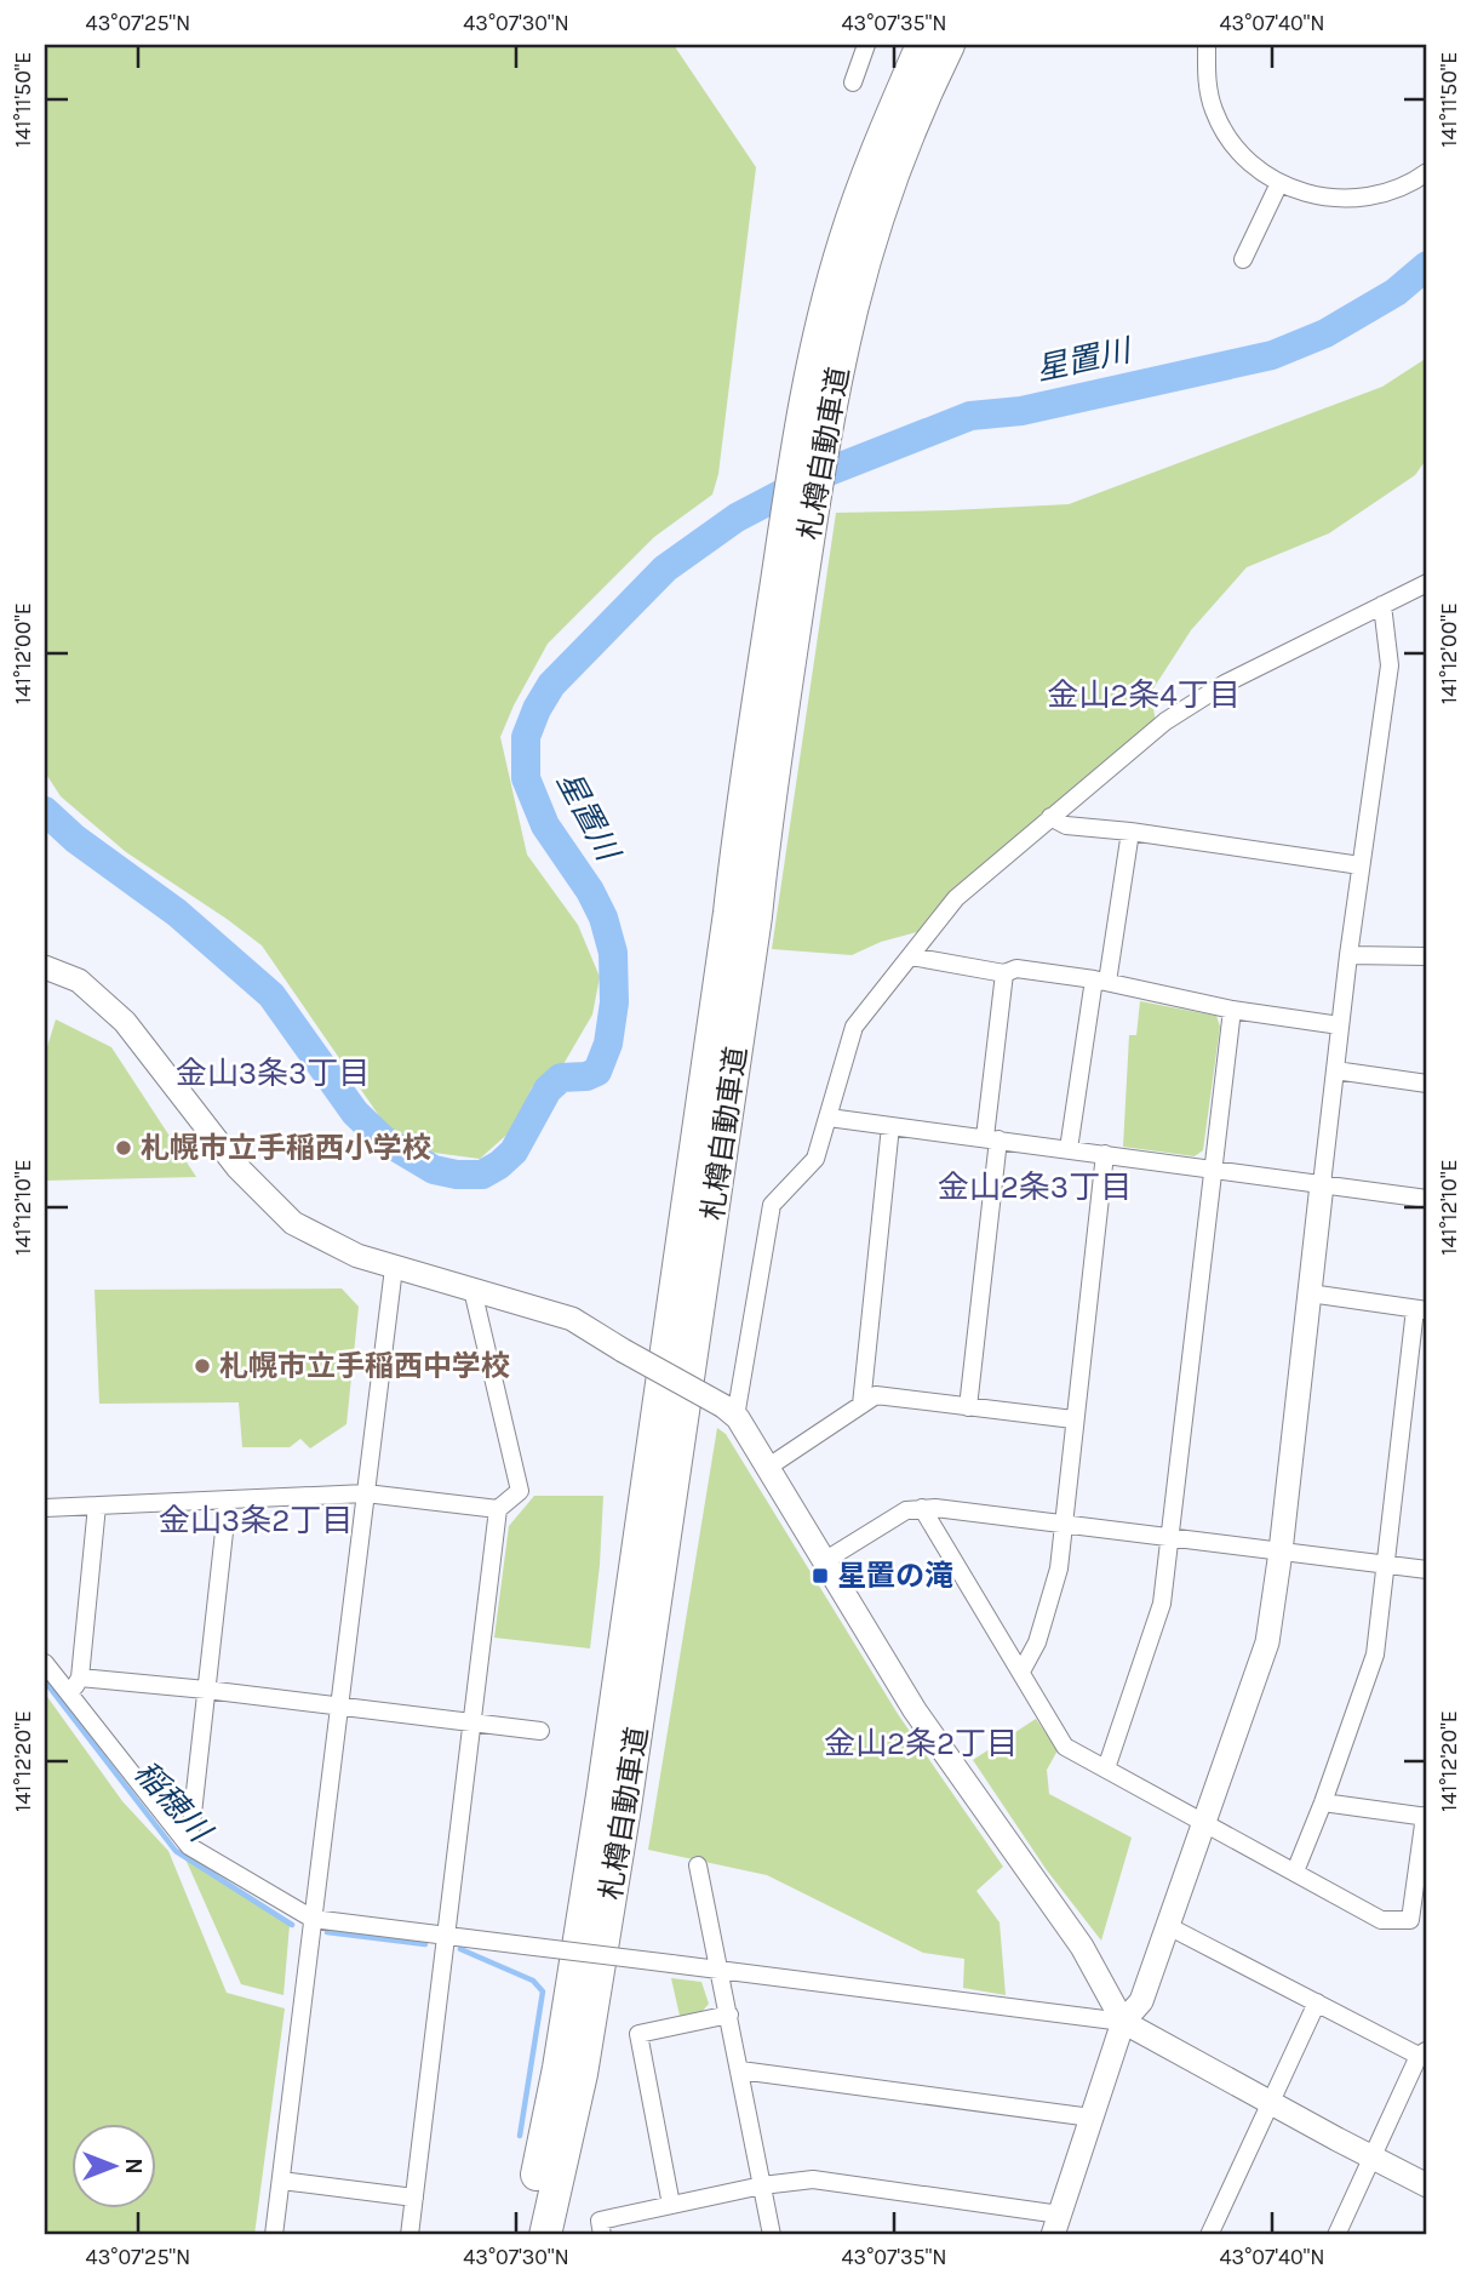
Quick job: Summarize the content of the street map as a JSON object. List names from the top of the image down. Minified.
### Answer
{"streets":{"highway":["札樽自動車道"]},"districts":["金山2条4丁目","金山3条3丁目","金山2条3丁目","金山3条2丁目","金山2条2丁目"],"water":["星置川","稲穂川"],"places":{"other":["札幌市立手稲西小学校","札幌市立手稲西中学校"],"transit":["星置の滝"]},"north":"right","coordinates":["43°07'25\"N","43°07'30\"N","43°07'35\"N","43°07'40\"N","141°11'50\"E","141°12'00\"E","141°12'10\"E","141°12'20\"E"]}
